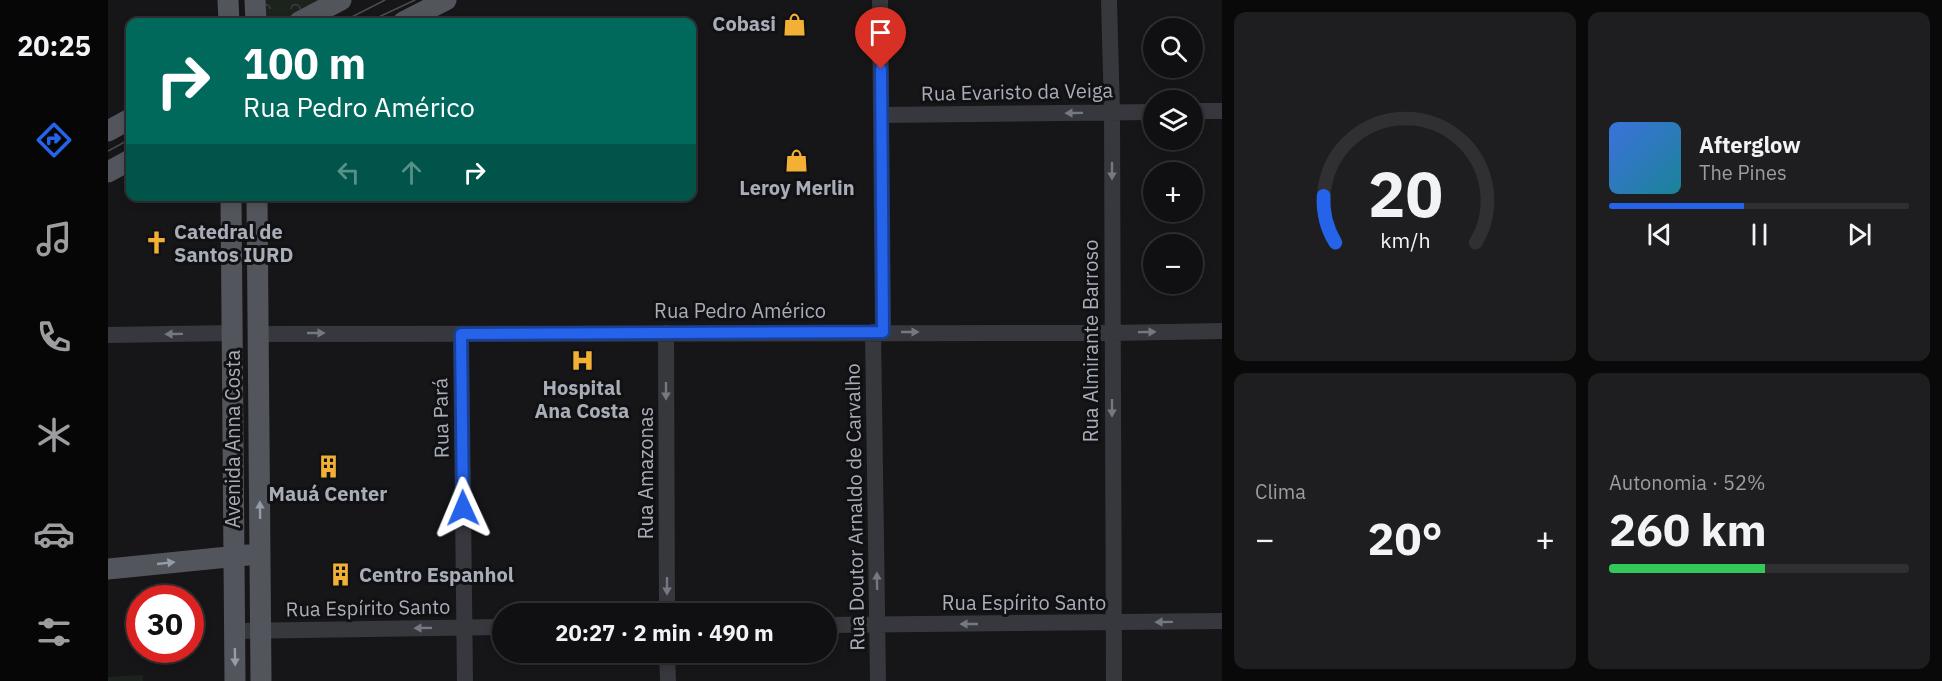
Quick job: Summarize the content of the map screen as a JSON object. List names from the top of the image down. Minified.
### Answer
{"streets":{"main road":["Avenida Anna Costa"],"street":["Rua Evaristo da Veiga","Rua Pedro Américo","Rua Almirante Barroso","Rua Pará","Rua Amazonas","Rua Doutor Arnaldo de Carvalho","Rua Espírito Santo"]},"crossings":[["Rua Evaristo da Veiga","Rua Almirante Barroso"],["Rua Evaristo da Veiga","Rua Doutor Arnaldo de Carvalho"],["Rua Pedro Américo","Rua Almirante Barroso"],["Rua Pedro Américo","Rua Pará"],["Rua Pedro Américo","Avenida Anna Costa"],["Rua Pedro Américo","Rua Amazonas"],["Rua Pedro Américo","Rua Doutor Arnaldo de Carvalho"],["Rua Almirante Barroso","Rua Espírito Santo"],["Rua Pará","Rua Espírito Santo"],["Avenida Anna Costa","Rua Espírito Santo"],["Rua Doutor Arnaldo de Carvalho","Rua Espírito Santo"]],"one_way":["Rua Evaristo da Veiga","Rua Pedro Américo","Rua Almirante Barroso","Rua Amazonas","Rua Doutor Arnaldo de Carvalho","Rua Espírito Santo"],"places":{"shop":["Cobasi","Leroy Merlin"],"church":["Catedral de Santos IURD"],"hospital":["Hospital Ana Costa"],"building":["Mauá Center","Centro Espanhol"]},"page":{"tabs":"20:25","map_buttons":["+","−"],"turn":["100 m","Rua Pedro Américo"],"song":["Afterglow","The Pines"],"tile":["Clima",["Autonomia · 52%","260 km"]],"heat":["−","20°","+"],"limit":"30","trip":"20:27 · 2 min · 490 m","gauge":["20","km/h"]}}
